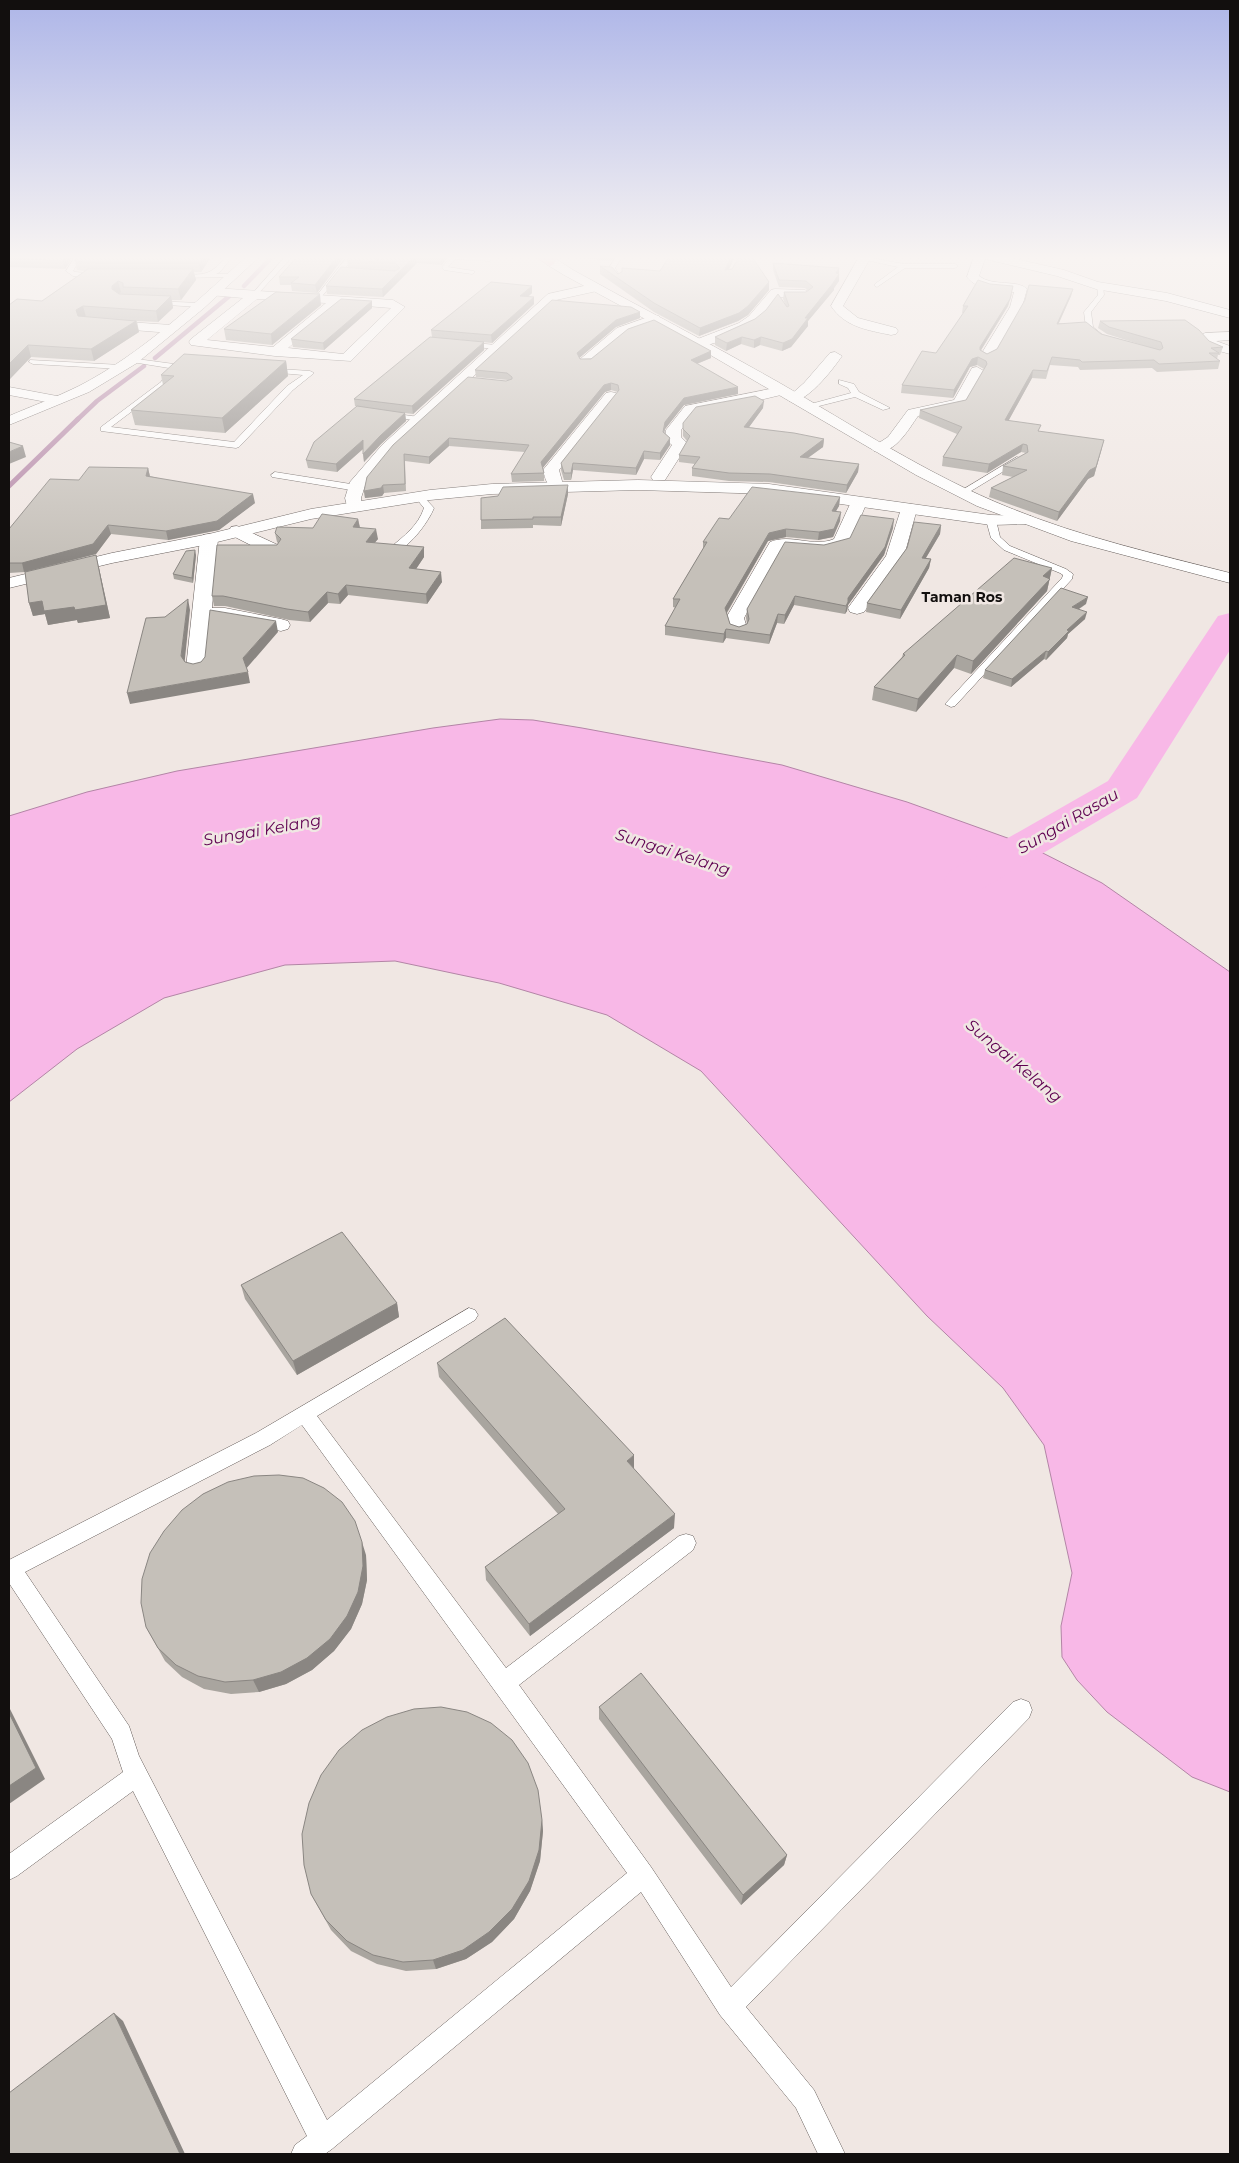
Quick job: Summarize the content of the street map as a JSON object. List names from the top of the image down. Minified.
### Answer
{"districts":["Taman Ros"],"water":["Sungai Rasau","Sungai Kelang"]}
